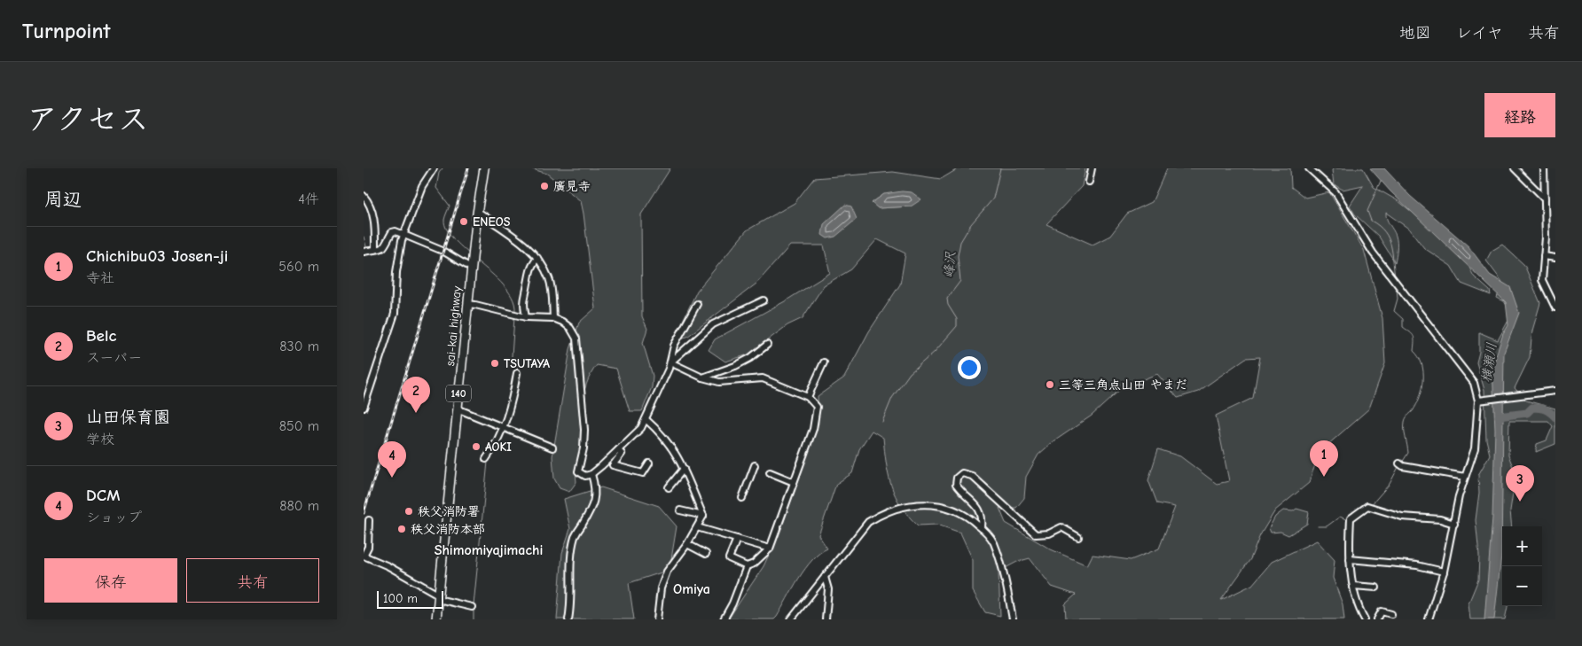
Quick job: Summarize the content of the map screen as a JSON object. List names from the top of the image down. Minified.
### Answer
{"streets":{"highway":["sai-kai highway","140"]},"districts":["Shimomiyajimachi","Omiya"],"water":["峰沢","横瀬川"],"places":["廣見寺","ENEOS","TSUTAYA","三等三角点山田 やまだ","AOKI","秩父消防署","秩父消防本部"],"scale_bar":"100 m","page":{"header":"Turnpoint","nav":["地図","レイヤ","共有"],"title":"アクセス","buttons":["経路",["保存","共有"]],"heading":["周辺","4件"],"list":[{"mark":"1","name":"Chichibu03 Josen-ji","note":"寺社","value":"560 m"},{"mark":"2","name":"Belc","note":"スーパー","value":"830 m"},{"mark":"3","name":"山田保育園","note":"学校","value":"850 m"},{"mark":"4","name":"DCM","note":"ショップ","value":"880 m"}],"pins":["2","1","4","3"],"map_buttons":["+","−"],"scale":"100 m"}}
